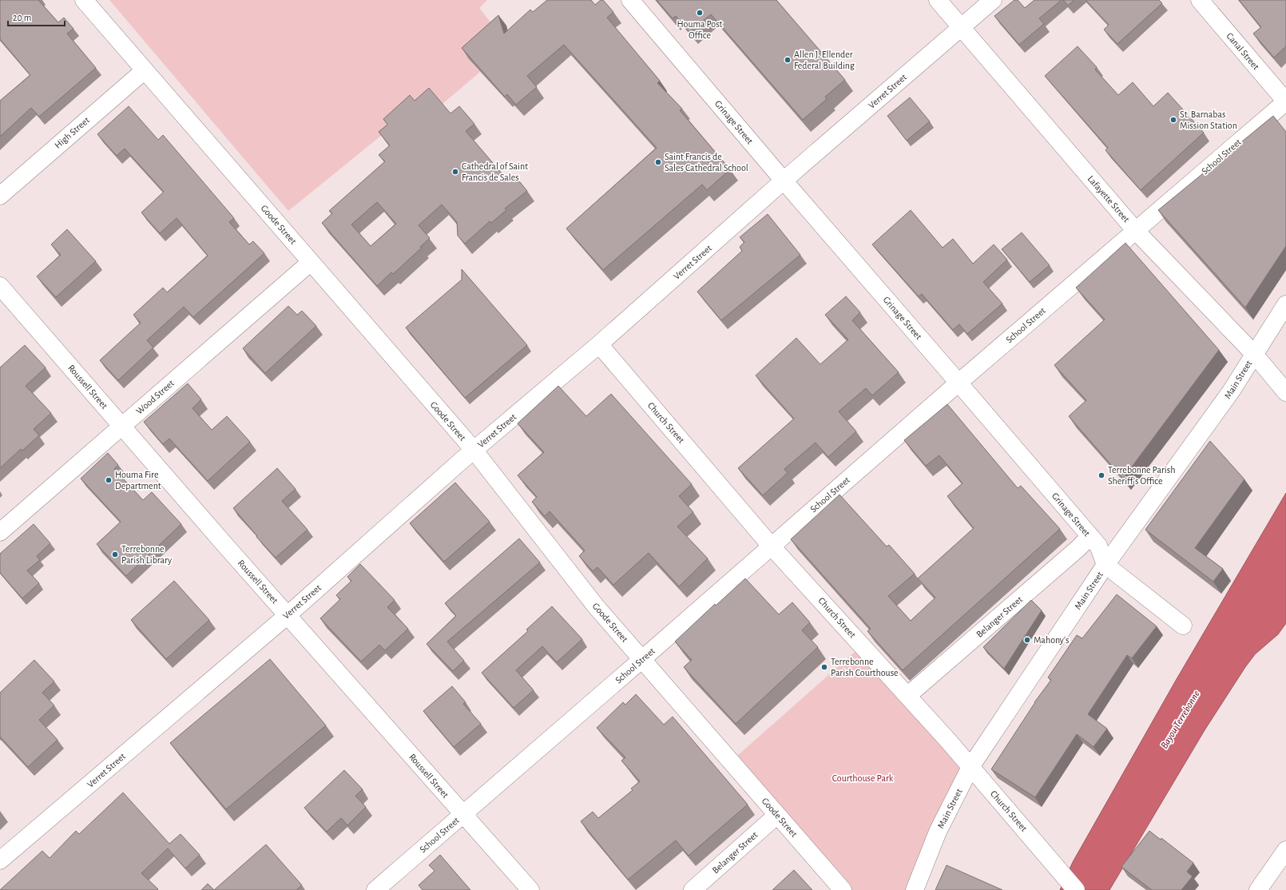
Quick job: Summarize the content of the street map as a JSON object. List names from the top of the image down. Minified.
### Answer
{"streets":{"street":["Canal Street","Verret Street","Grinage Street","High Street","School Street","Lafayette Street","Goode Street","Main Street","Roussell Street","Wood Street","Church Street","Belanger Street"]},"crossings":[["Canal Street","School Street"],["Verret Street","Grinage Street"],["Verret Street","Lafayette Street"],["Verret Street","Goode Street"],["Verret Street","Roussell Street"],["Verret Street","Church Street"],["Grinage Street","School Street"],["Grinage Street","Main Street"],["Grinage Street","Belanger Street"],["High Street","Goode Street"],["School Street","Lafayette Street"],["School Street","Goode Street"],["School Street","Roussell Street"],["School Street","Church Street"],["Lafayette Street","Main Street"],["Goode Street","Wood Street"],["Goode Street","Belanger Street"],["Main Street","Church Street"],["Roussell Street","Wood Street"],["Church Street","Belanger Street"]],"water":["Bayou Terrebonne"],"parks":["Courthouse Park"],"places":["Houma Post Office","Allen J. Ellender Federal Building","St. Barnabas Mission Station","Saint Francis de Sales Cathedral School","Cathedral of Saint Francis de Sales","Terrebonne Parish Sheriff's Office","Houma Fire Department","Terrebonne Parish Library","Mahony's","Terrebonne Parish Courthouse"],"scale_bar":"20 m"}
